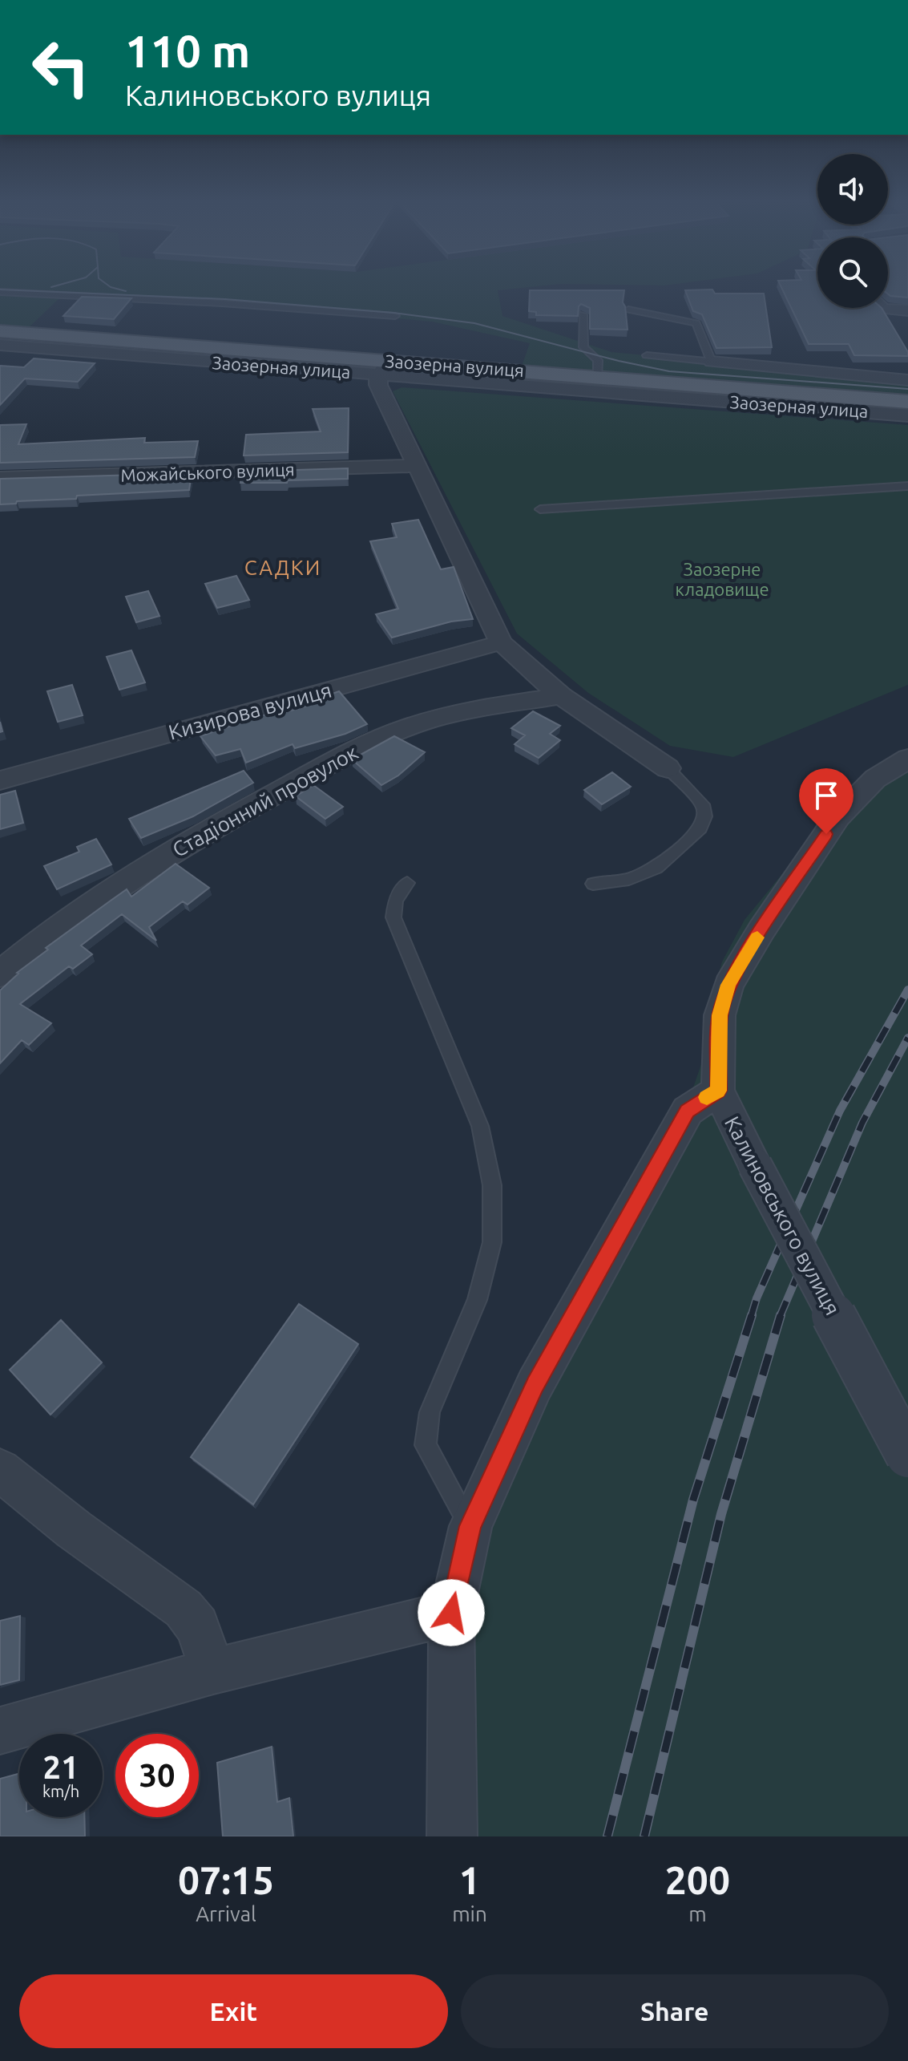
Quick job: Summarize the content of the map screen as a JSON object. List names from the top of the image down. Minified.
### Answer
{"streets":{"main road":["Заозерна вулиця"],"street":["Заозерная улица","Можайського вулиця","Кизирова вулиця","Стадіонний провулок","Калиновського вулиця"]},"crossings":[["Заозерна вулиця","Заозерная улица"]],"districts":["САДКИ"],"parks":["Заозерне кладовище"],"page":{"turn":["110 m","Калиновського вулиця"],"speed":"21 km/h","limit":"30","eta":["07:15","Arrival","1","min","200","m"],"buttons":["Exit","Share"]}}
